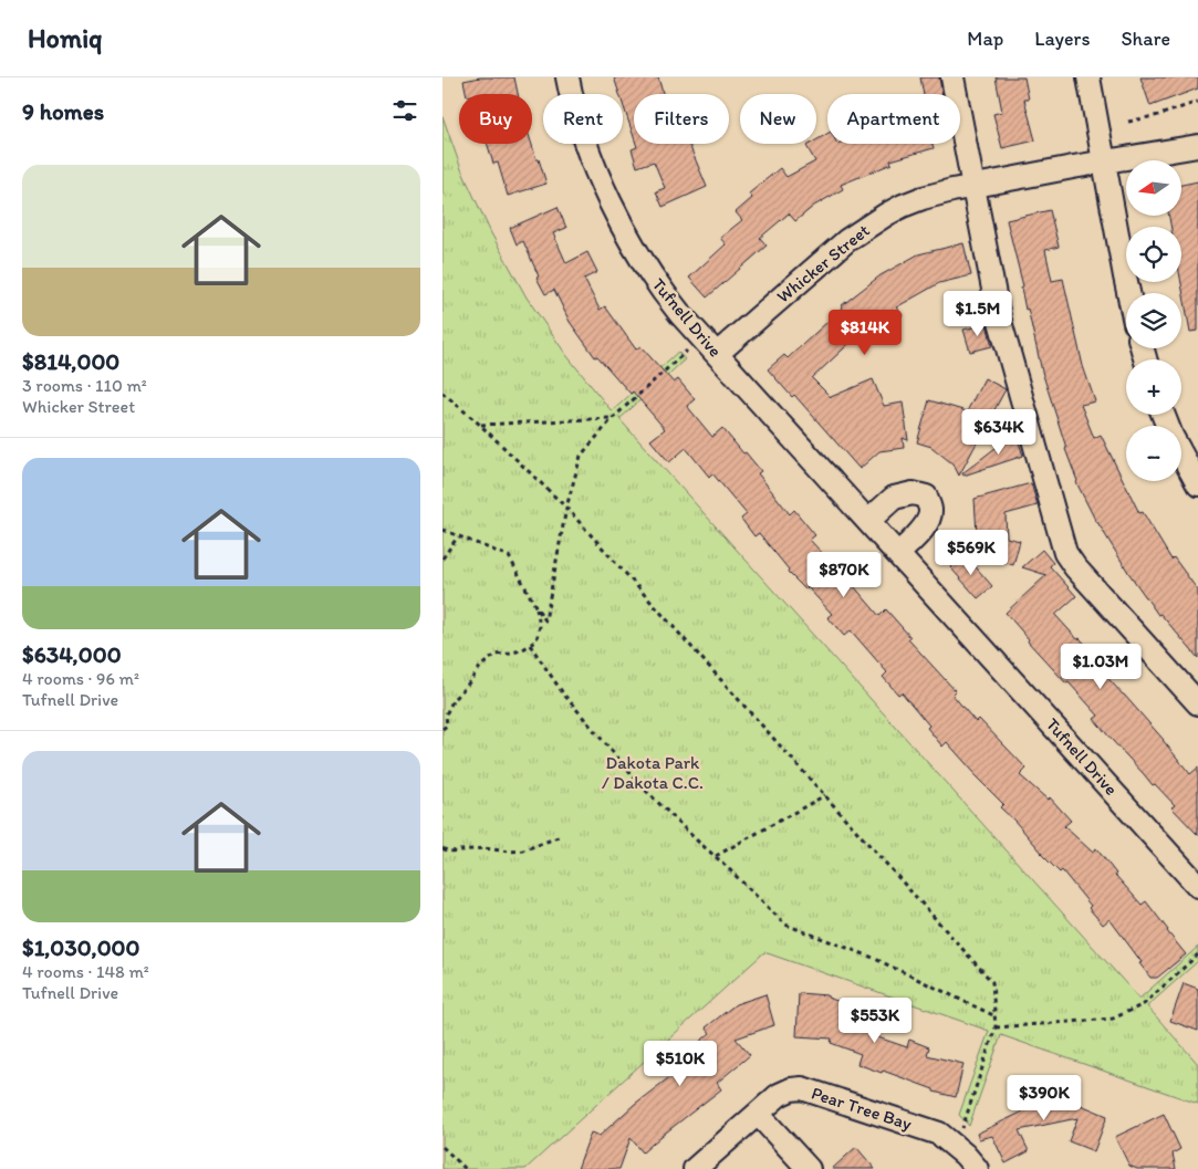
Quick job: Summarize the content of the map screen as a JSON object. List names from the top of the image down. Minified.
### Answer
{"streets":{"street":["Whicker Street","Tufnell Drive","Pear Tree Bay"]},"crossings":[["Whicker Street","Tufnell Drive"]],"parks":["Dakota Park / Dakota C.C."],"north":"left","page":{"header":"Homiq","nav":["Map","Layers","Share"],"heading":"9 homes","chip":["Buy","Rent","Filters","New","Apartment"],"list":[{"name":"$814,000","note":"3 rooms · 110 m² · Whicker Street"},{"name":"$634,000","note":"4 rooms · 96 m² · Tufnell Drive"},{"name":"$1,030,000","note":"4 rooms · 148 m² · Tufnell Drive"}],"map_buttons":["+","−"],"price":["$1.5M","$814K","$634K","$569K","$870K","$1.03M","$553K","$510K","$390K"]}}
